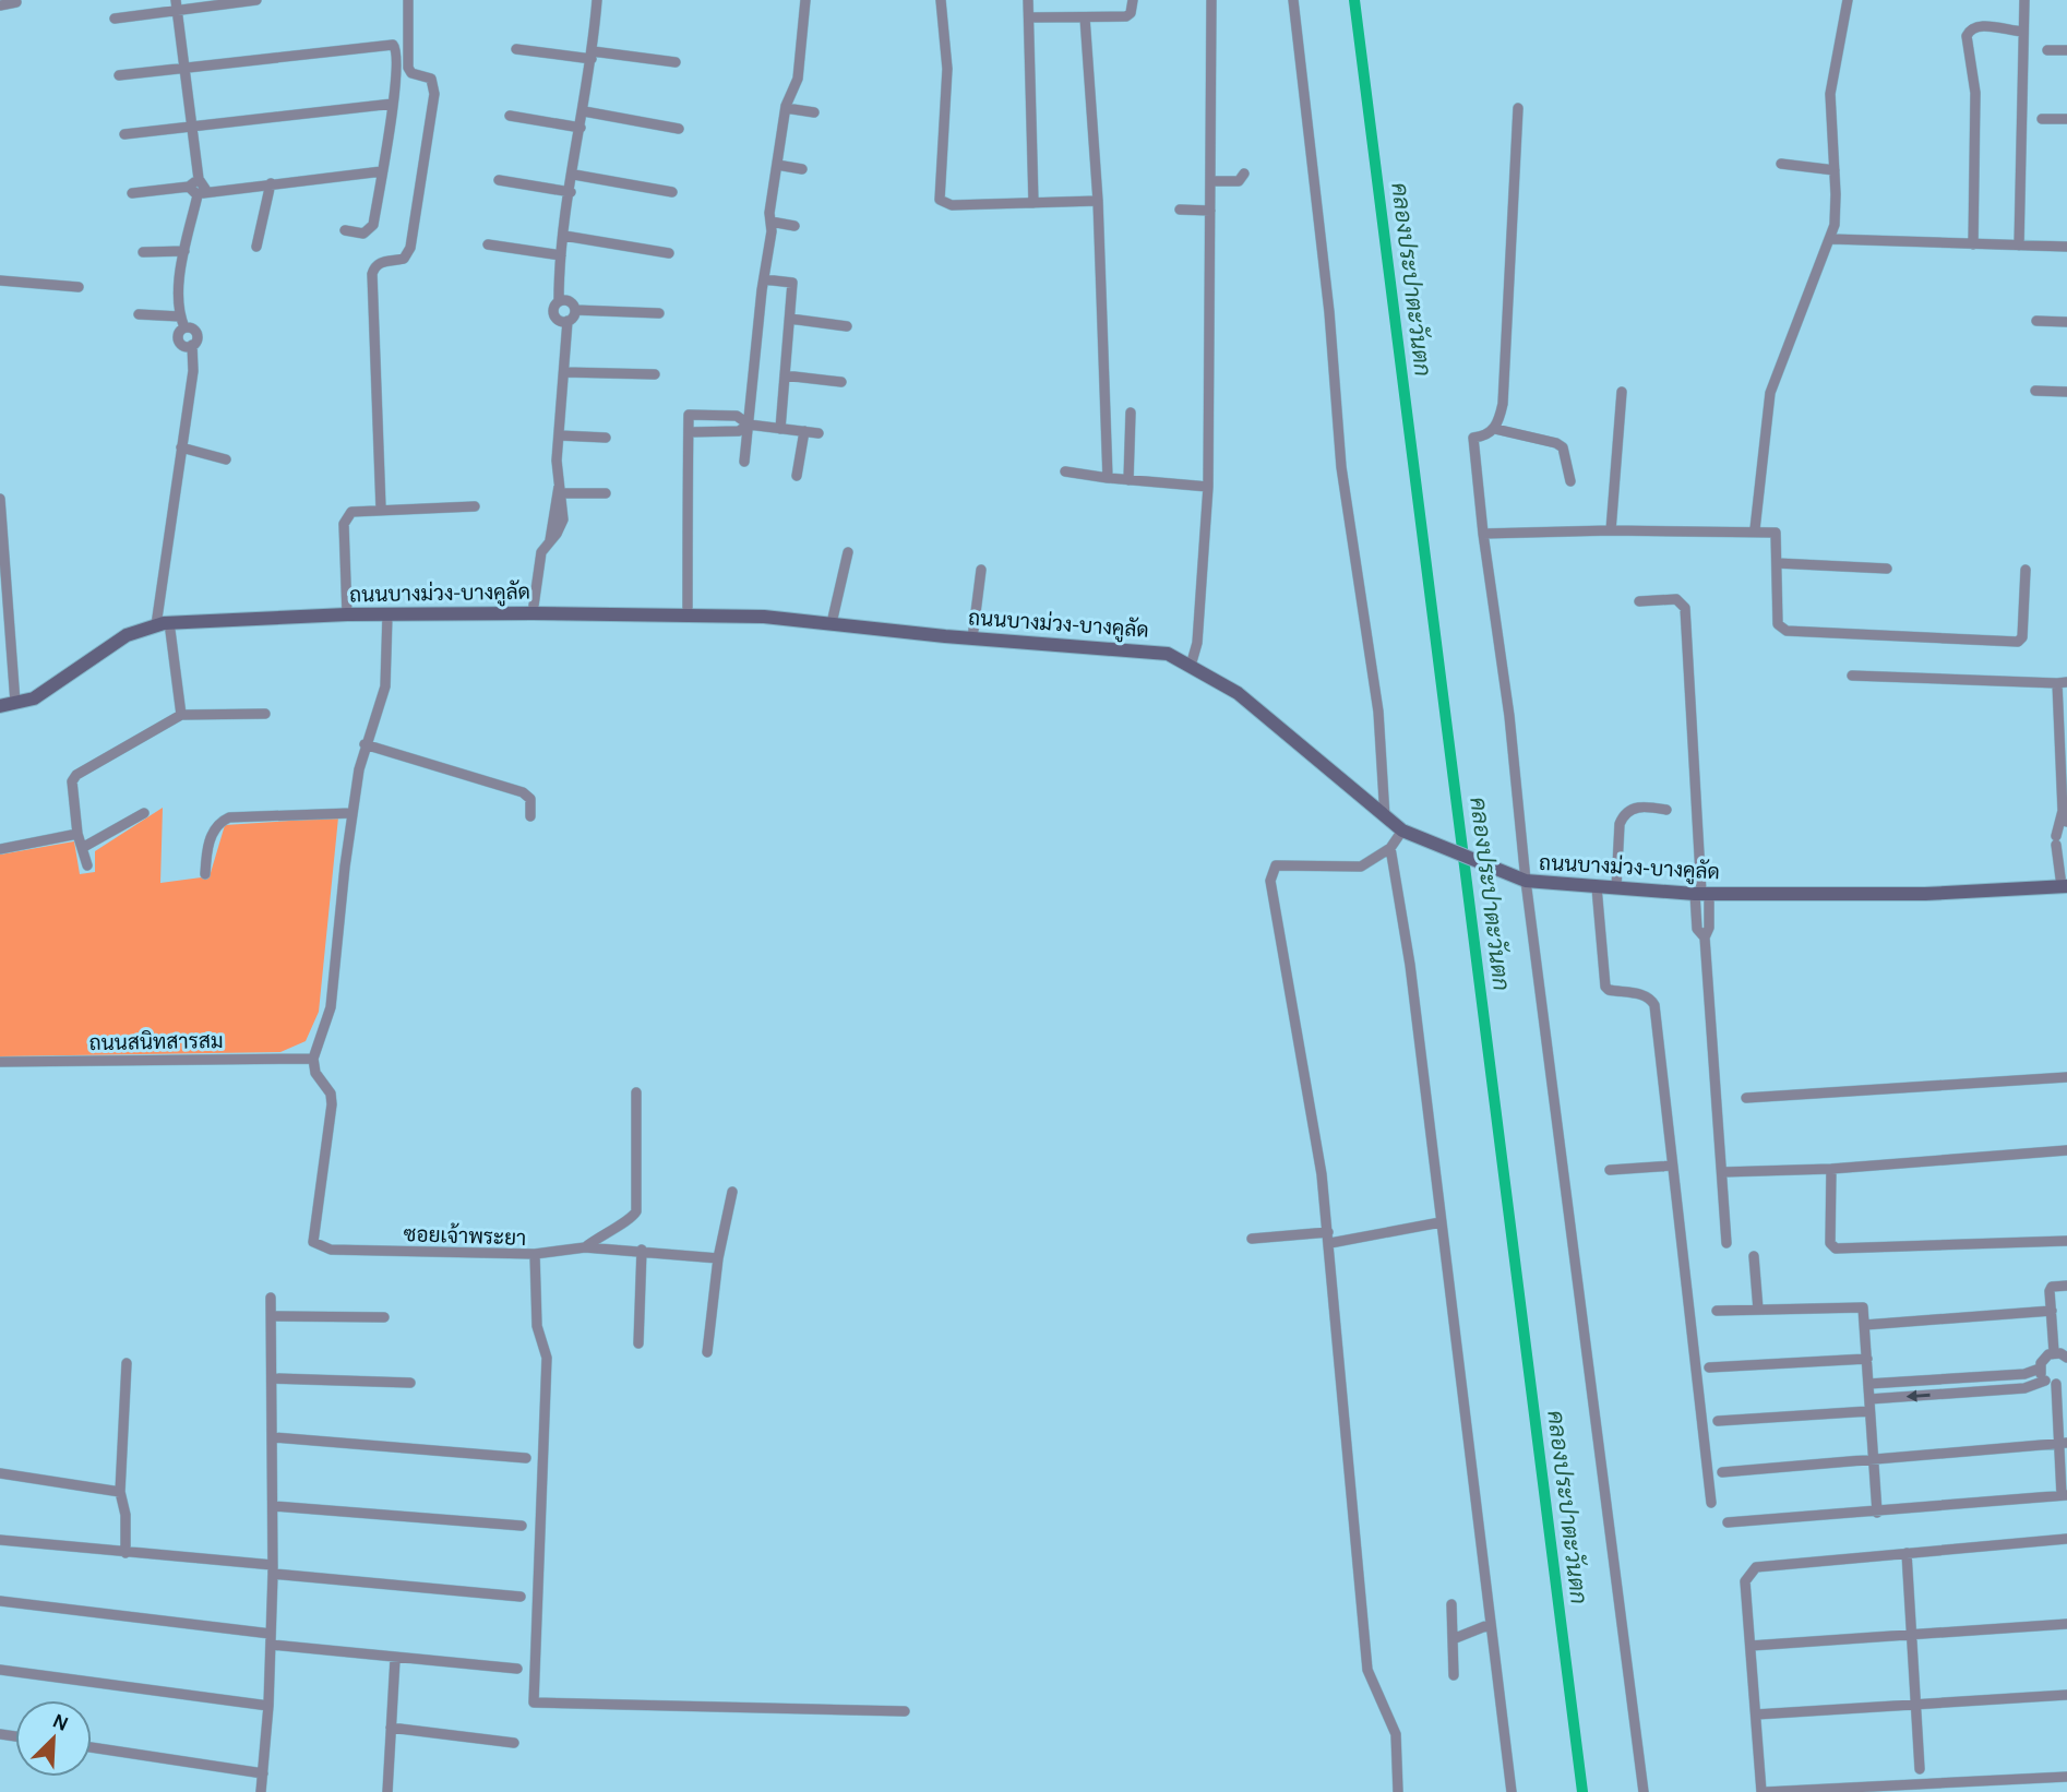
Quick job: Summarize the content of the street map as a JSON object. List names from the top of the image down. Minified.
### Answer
{"streets":{"street":["ถนนบางม่วง-บางคูลัด","ถนนสนิทสารสม","ซอยเจ้าพระยา"]},"crossings":[["ถนนสนิทสารสม","ซอยเจ้าพระยา"]],"water":["คลองประปาตะวันตก"],"north":"top right"}
